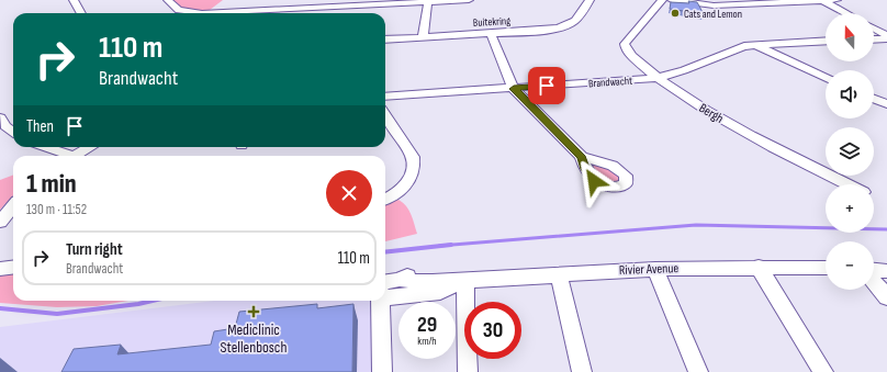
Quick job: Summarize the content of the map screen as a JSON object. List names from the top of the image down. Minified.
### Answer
{"streets":{"street":["Buitekring","Brandwacht","Bergh","Rivier Avenue"]},"crossings":[["Brandwacht","Bergh"]],"places":{"other":["Cats and Lemon"],"health":["Mediclinic Stellenbosch"]},"north":"top","page":{"map_buttons":["+","−"],"turn":["110 m","Brandwacht"],"then":"Then","heading":["1 min","130 m · 11:52"],"list":[{"name":"Turn right","note":"Brandwacht","value":"110 m"}],"speed":"29 km/h","limit":"30"}}
